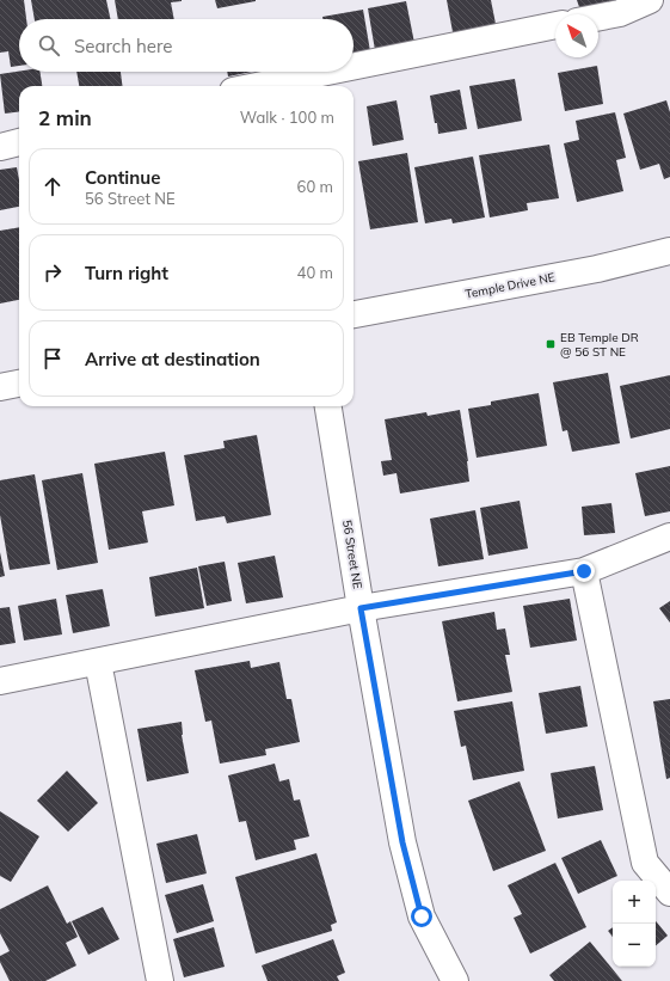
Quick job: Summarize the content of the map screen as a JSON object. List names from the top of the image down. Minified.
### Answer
{"streets":{"street":["Temple Drive NE","56 Street NE"]},"places":{"transit":["EB Temple DR @ 56 ST NE"]},"north":"top left","page":{"search":"Search here","heading":["2 min","Walk · 100 m"],"list":[["Continue","56 Street NE","60 m"],["Turn right","40 m"],"Arrive at destination"],"map_buttons":["+","−"]}}
